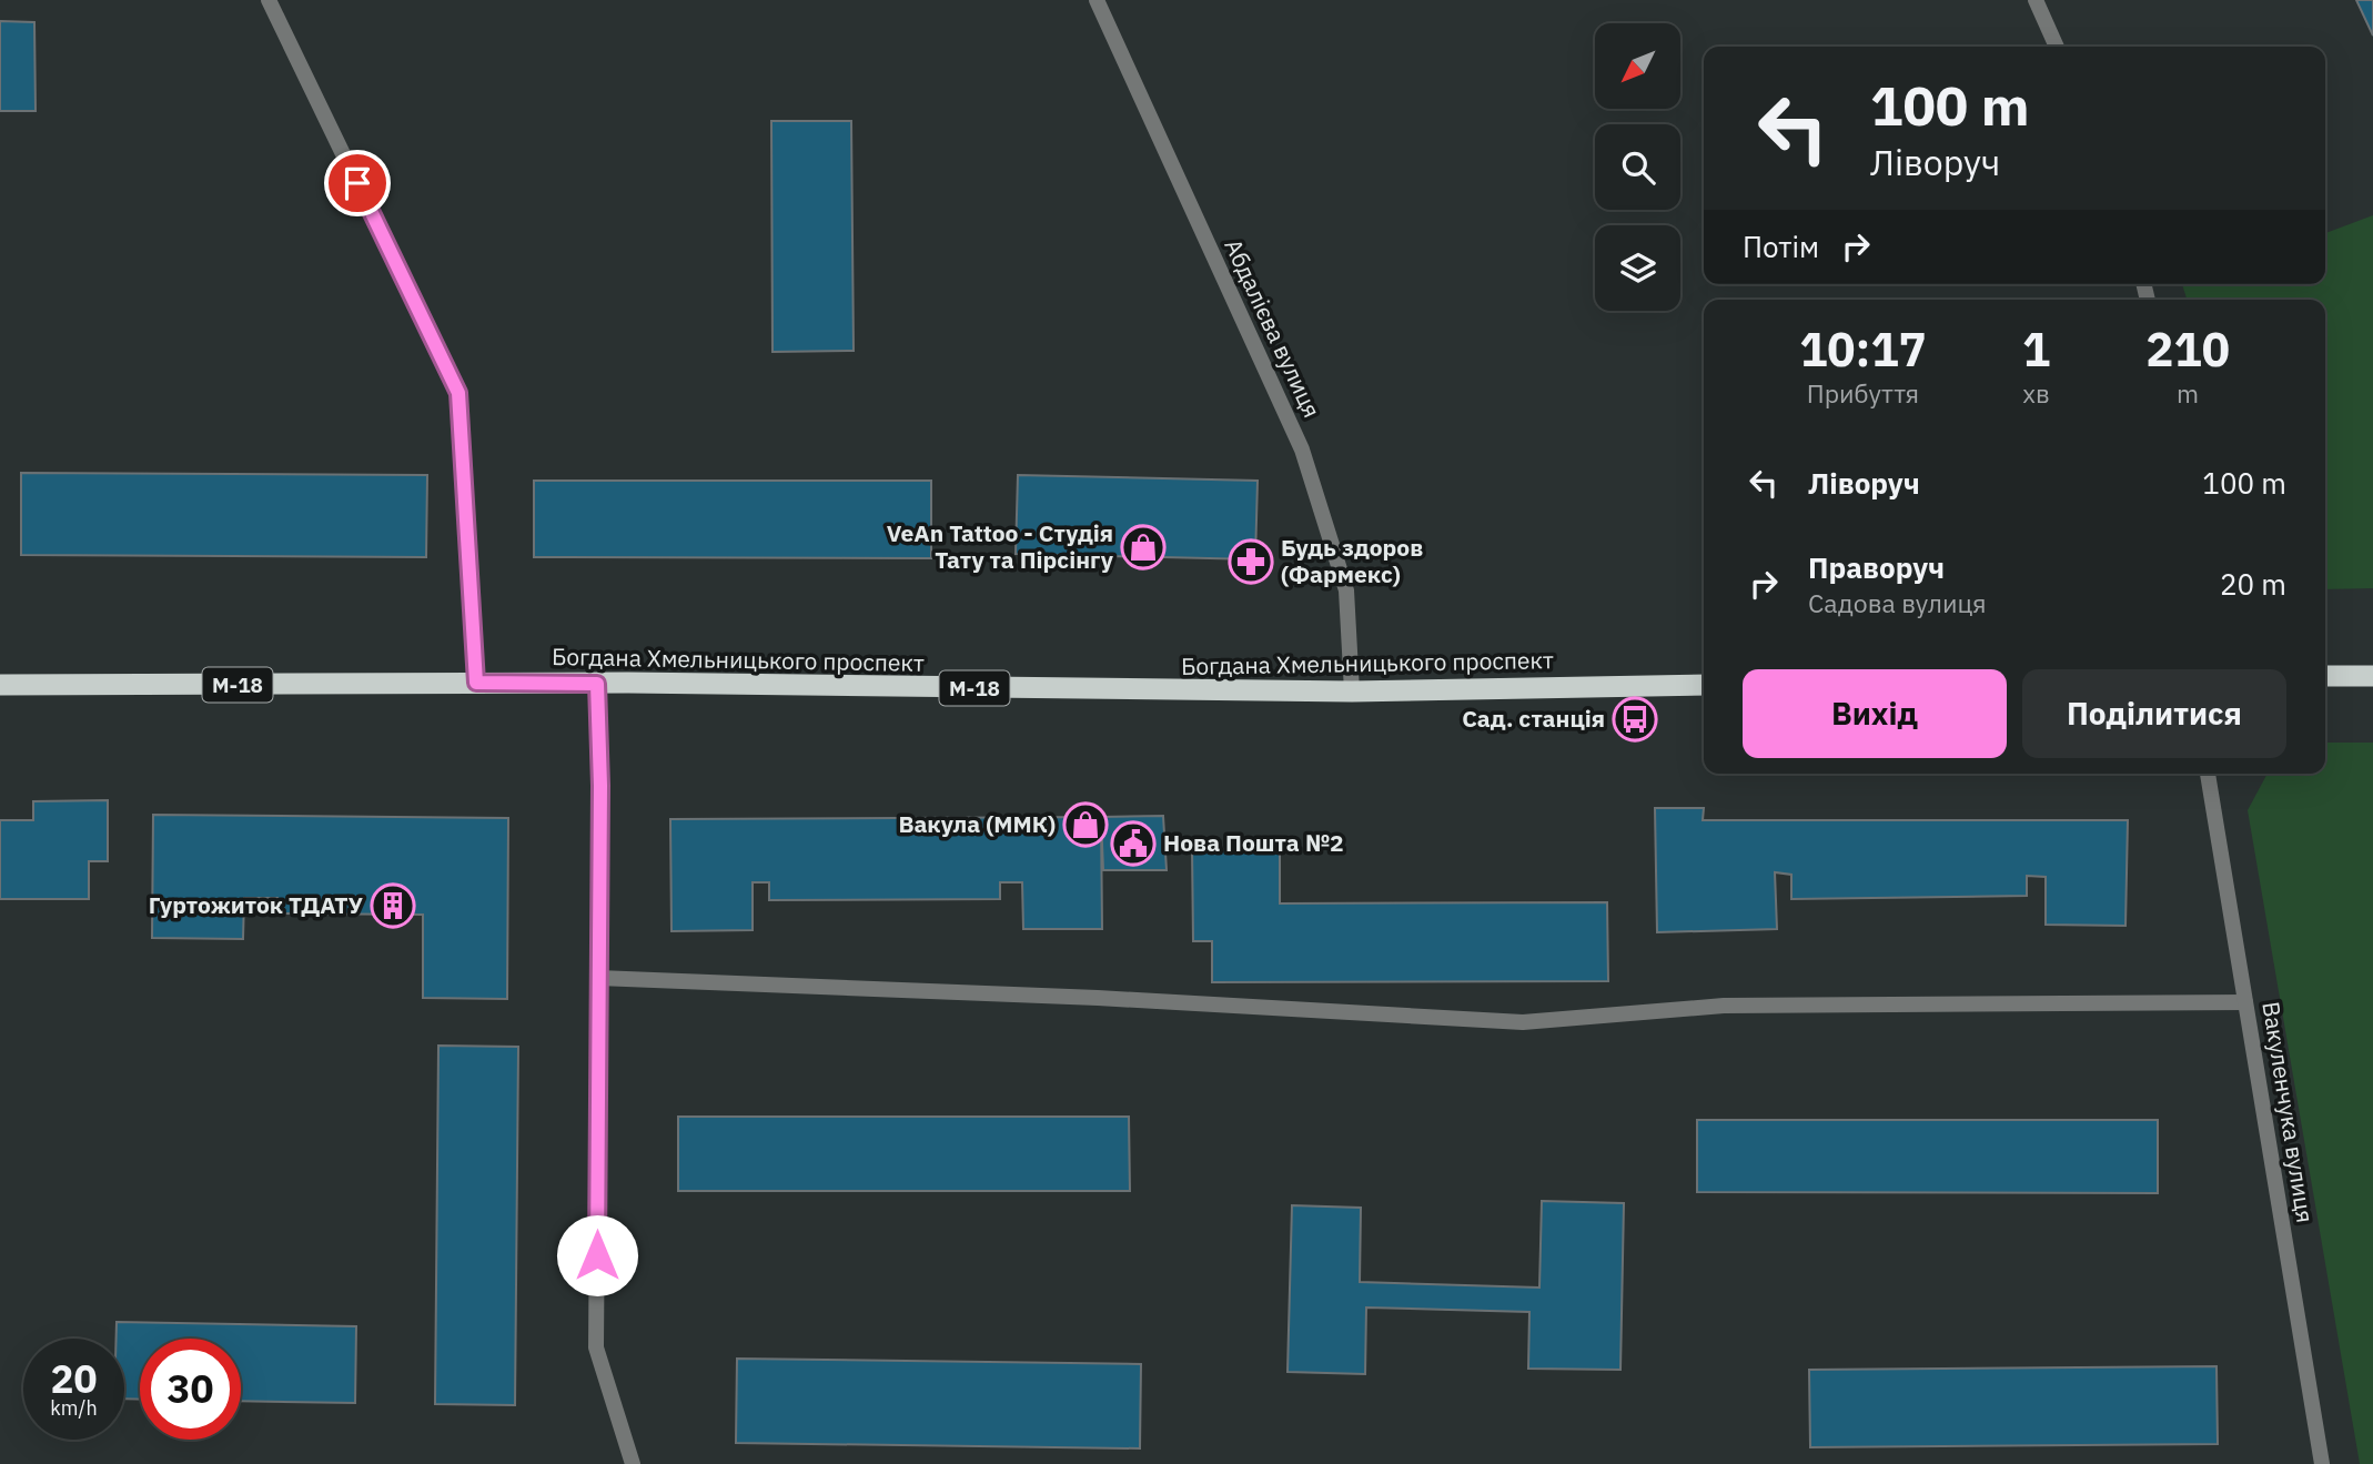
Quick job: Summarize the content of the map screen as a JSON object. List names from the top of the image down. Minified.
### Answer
{"streets":{"highway":["Богдана Хмельницького проспект","М-18"],"street":["Абдалієва вулиця","Вакуленчука вулиця"]},"crossings":[["Абдалієва вулиця","Богдана Хмельницького проспект"]],"places":{"shop":["VeAn Tattoo - Студія Тату та Пірсінгу","Вакула (ММК)"],"pharmacy":["Будь здоров (Фармекс)"],"bus stop":["Сад. станція"],"public building":["Нова Пошта №2"],"building":["Гуртожиток ТДАТУ"]},"north":"bottom left","page":{"turn":["100 m","Ліворуч"],"then":"Потім","eta":["10:17","Прибуття","1","хв","210","m"],"list":[{"name":"Ліворуч","value":"100 m"},{"name":"Праворуч","note":"Садова вулиця","value":"20 m"}],"buttons":["Вихід","Поділитися"],"speed":"20 km/h","limit":"30"}}
